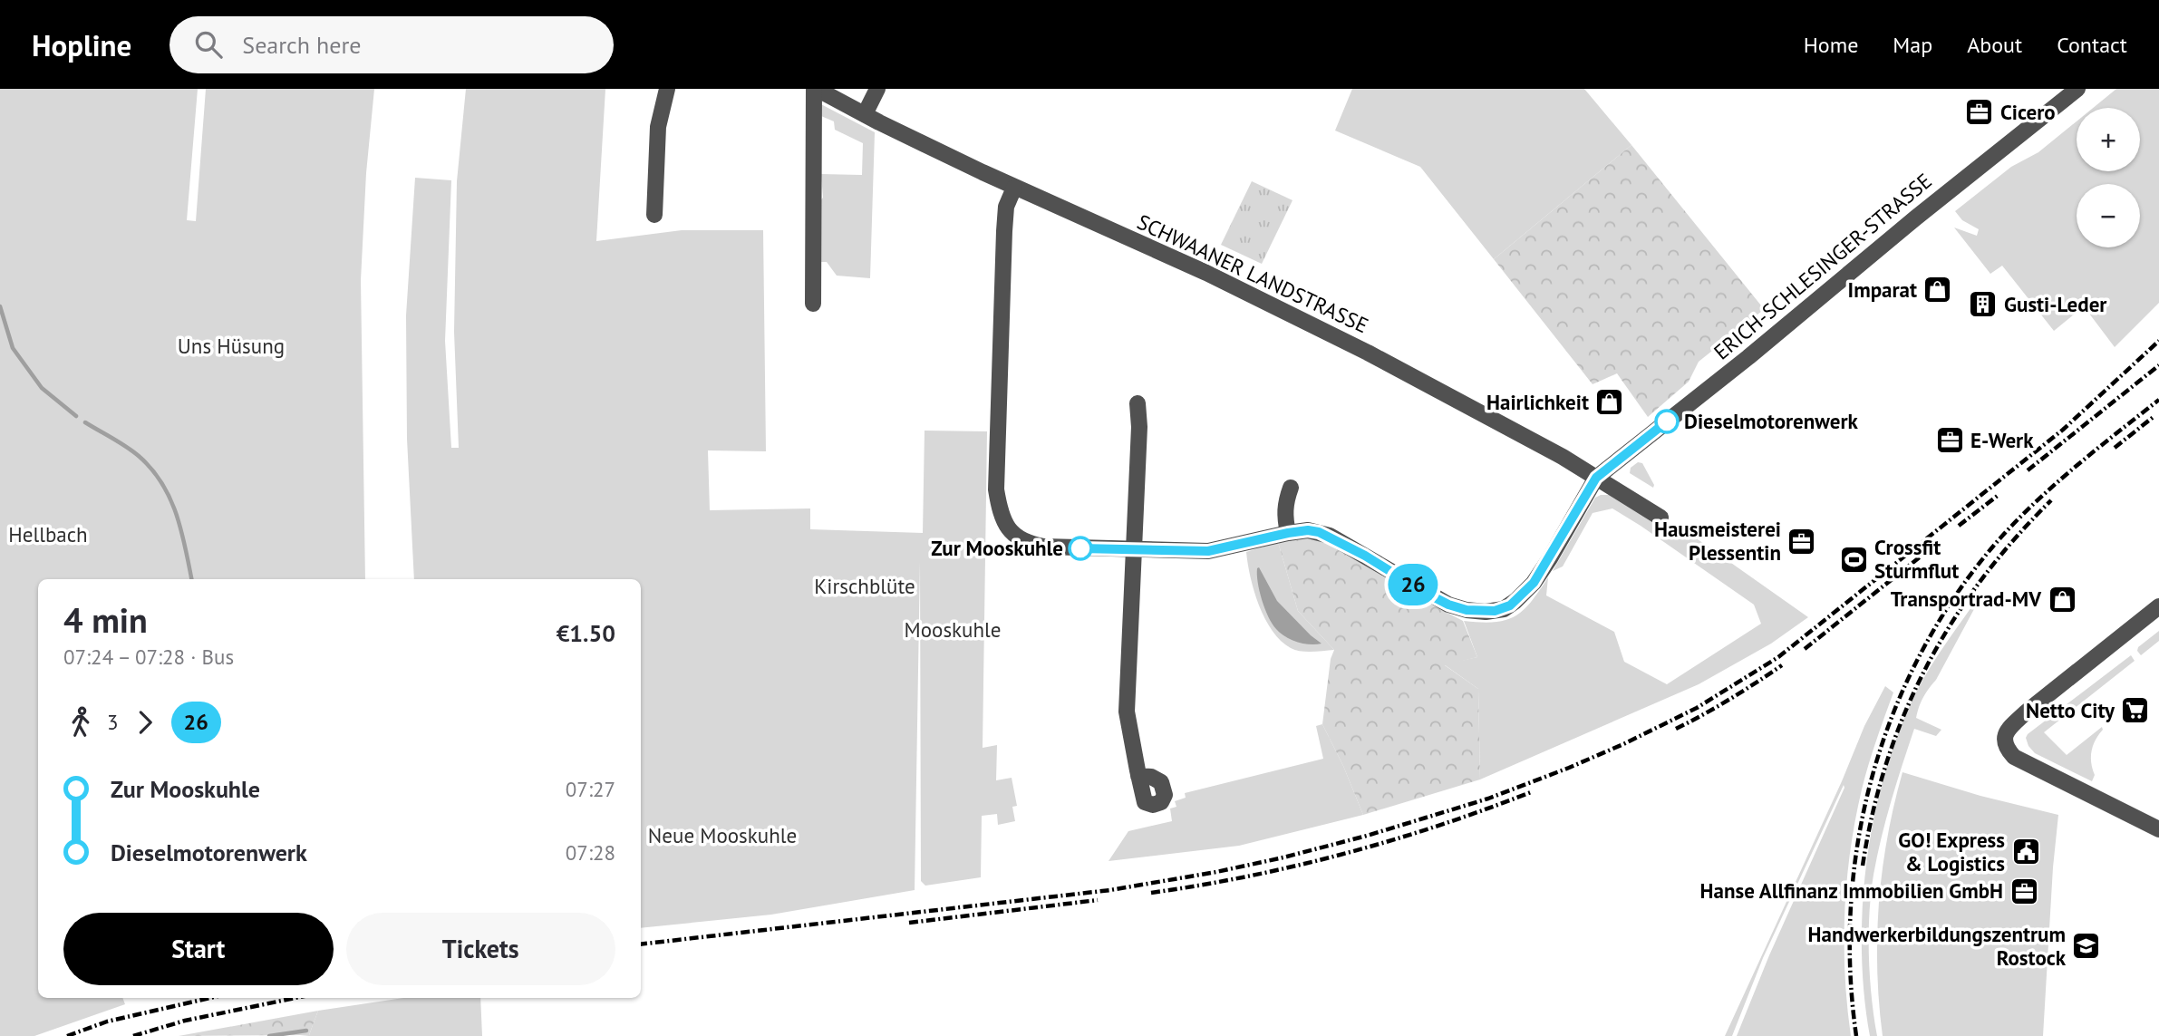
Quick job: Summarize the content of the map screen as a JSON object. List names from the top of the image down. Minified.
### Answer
{"streets":{"street":["ERICH-SCHLESINGER-STRASSE","SCHWAANER LANDSTRASSE"]},"crossings":[["ERICH-SCHLESINGER-STRASSE","SCHWAANER LANDSTRASSE"]],"parks":["Uns Hüsung","Hellbach","Kirschblüte","Mooskuhle","Neue Mooskuhle"],"places":{"office":["Cicero","E-Werk","Hausmeisterei Plessentin","Hanse Allfinanz Immobilien GmbH"],"shop":["Imparat","Hairlichkeit","Transportrad-MV"],"building":["Gusti-Leder"],"other":["Dieselmotorenwerk","Zur Mooskuhle"],"sports":["Crossfit Sturmflut"],"supermarket":["Netto City"],"public building":["GO! Express & Logistics"],"school or university":["Handwerkerbildungszentrum Rostock"]},"lines":["bus line 26"],"page":{"header":"Hopline","search":"Search here","nav":["Home","Map","About","Contact"],"on_map":"26","map_buttons":["+","−"],"heading":["4 min","07:24 – 07:28 · Bus","€1.50"],"legs":["3","26"],"list":[{"name":"Zur Mooskuhle","value":"07:27"},{"name":"Dieselmotorenwerk","value":"07:28"}],"buttons":["Start","Tickets"]}}
